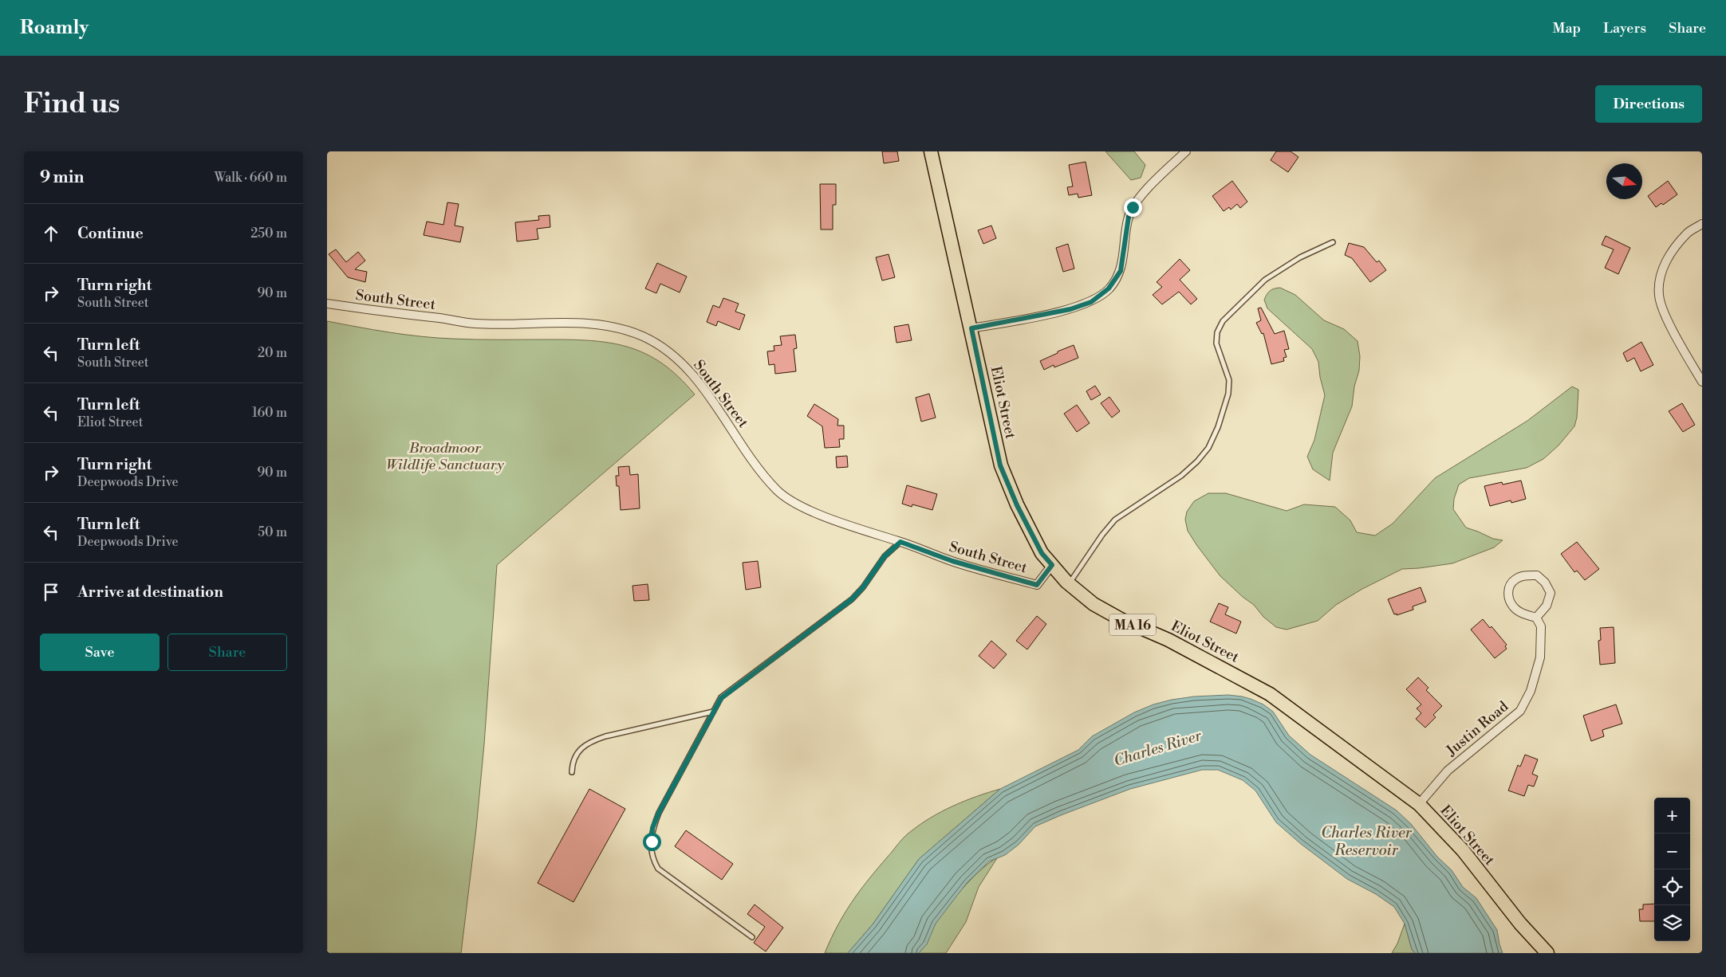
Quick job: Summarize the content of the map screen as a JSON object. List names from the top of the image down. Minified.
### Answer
{"streets":{"main road":["Eliot Street","MA 16"],"street":["South Street","Justin Road"]},"crossings":[["South Street","Eliot Street"],["Eliot Street","Justin Road"]],"water":["Charles River","Charles River Reservoir"],"parks":["Broadmoor Wildlife Sanctuary"],"north":"right","page":{"header":"Roamly","nav":["Map","Layers","Share"],"buttons":["Directions",["Save","Share"]],"title":"Find us","heading":["9 min","Walk · 660 m"],"list":[["Continue","250 m"],["Turn right","South Street","90 m"],["Turn left","South Street","20 m"],["Turn left","Eliot Street","160 m"],["Turn right","Deepwoods Drive","90 m"],["Turn left","Deepwoods Drive","50 m"],"Arrive at destination"],"map_buttons":["+","−"]}}
